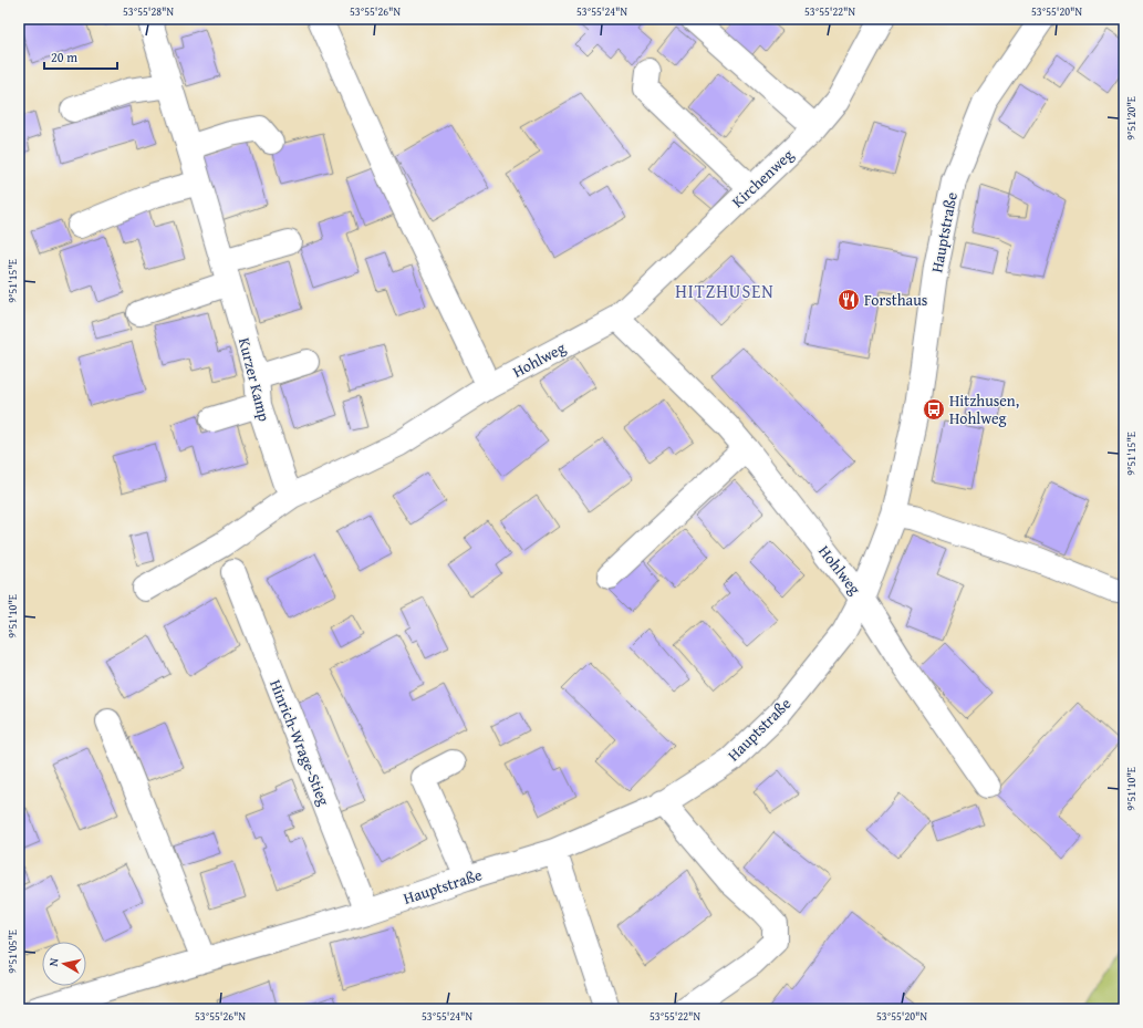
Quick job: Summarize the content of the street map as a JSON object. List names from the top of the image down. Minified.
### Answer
{"streets":{"street":["Kirchenweg","Hauptstraße","Hohlweg","Kurzer Kamp","Hinrich-Wrage-Stieg"]},"crossings":[["Kirchenweg","Hohlweg"],["Hauptstraße","Hohlweg"],["Hauptstraße","Hinrich-Wrage-Stieg"]],"districts":["HITZHUSEN"],"places":{"restaurant":["Forsthaus"],"bus stop":["Hitzhusen, Hohlweg"]},"scale_bar":"20 m","north":"left","coordinates":["53°55'28\"N","53°55'26\"N","53°55'24\"N","53°55'22\"N","53°55'20\"N","9°51'20\"E","9°51'15\"E","9°51'10\"E","9°51'05\"E"]}
